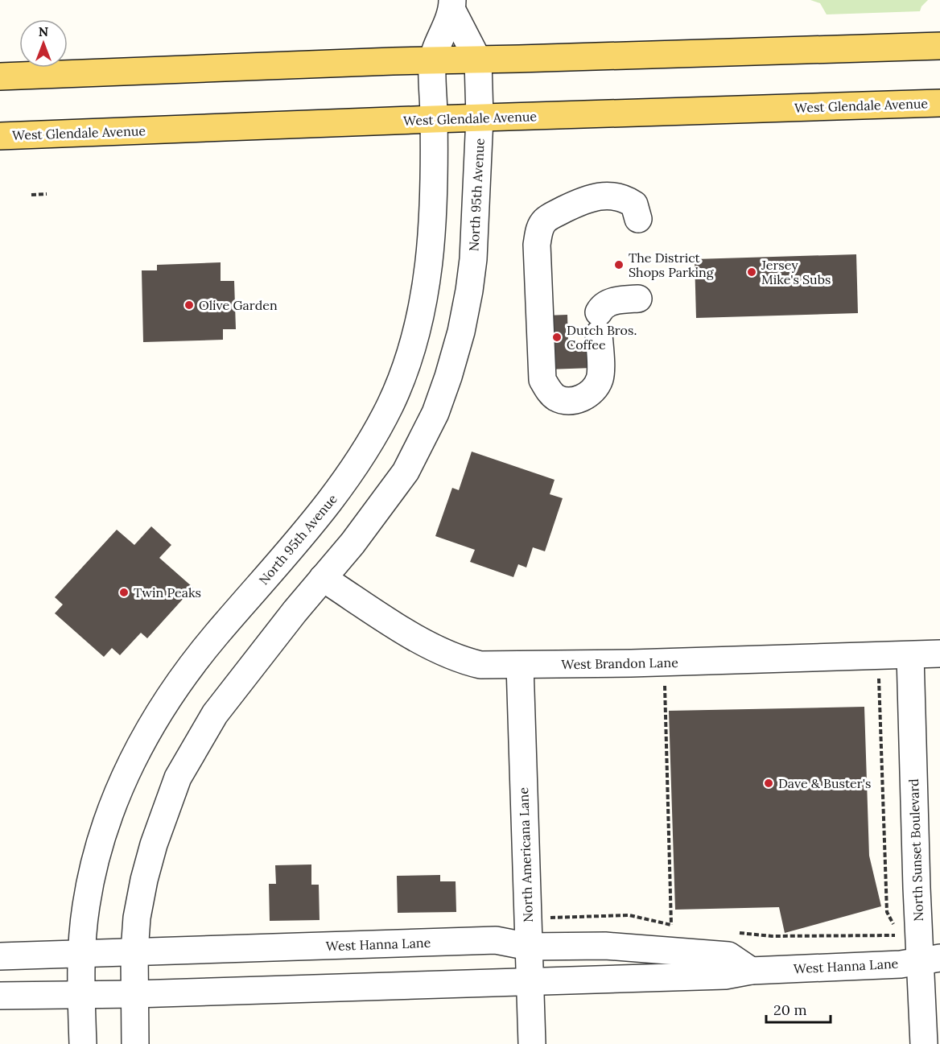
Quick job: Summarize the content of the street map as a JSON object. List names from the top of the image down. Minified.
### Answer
{"streets":{"main road":["West Glendale Avenue"],"street":["North 95th Avenue","West Brandon Lane","North Sunset Boulevard","North Americana Lane","West Hanna Lane"]},"crossings":[["West Glendale Avenue","North 95th Avenue"],["North 95th Avenue","West Brandon Lane"],["North 95th Avenue","West Hanna Lane"],["West Brandon Lane","North Sunset Boulevard"],["West Brandon Lane","North Americana Lane"],["North Sunset Boulevard","West Hanna Lane"],["North Americana Lane","West Hanna Lane"]],"places":["The District Shops Parking","Jersey Mike's Subs","Olive Garden","Dutch Bros. Coffee","Twin Peaks","Dave & Buster's"],"scale_bar":"20 m","north":"top"}
